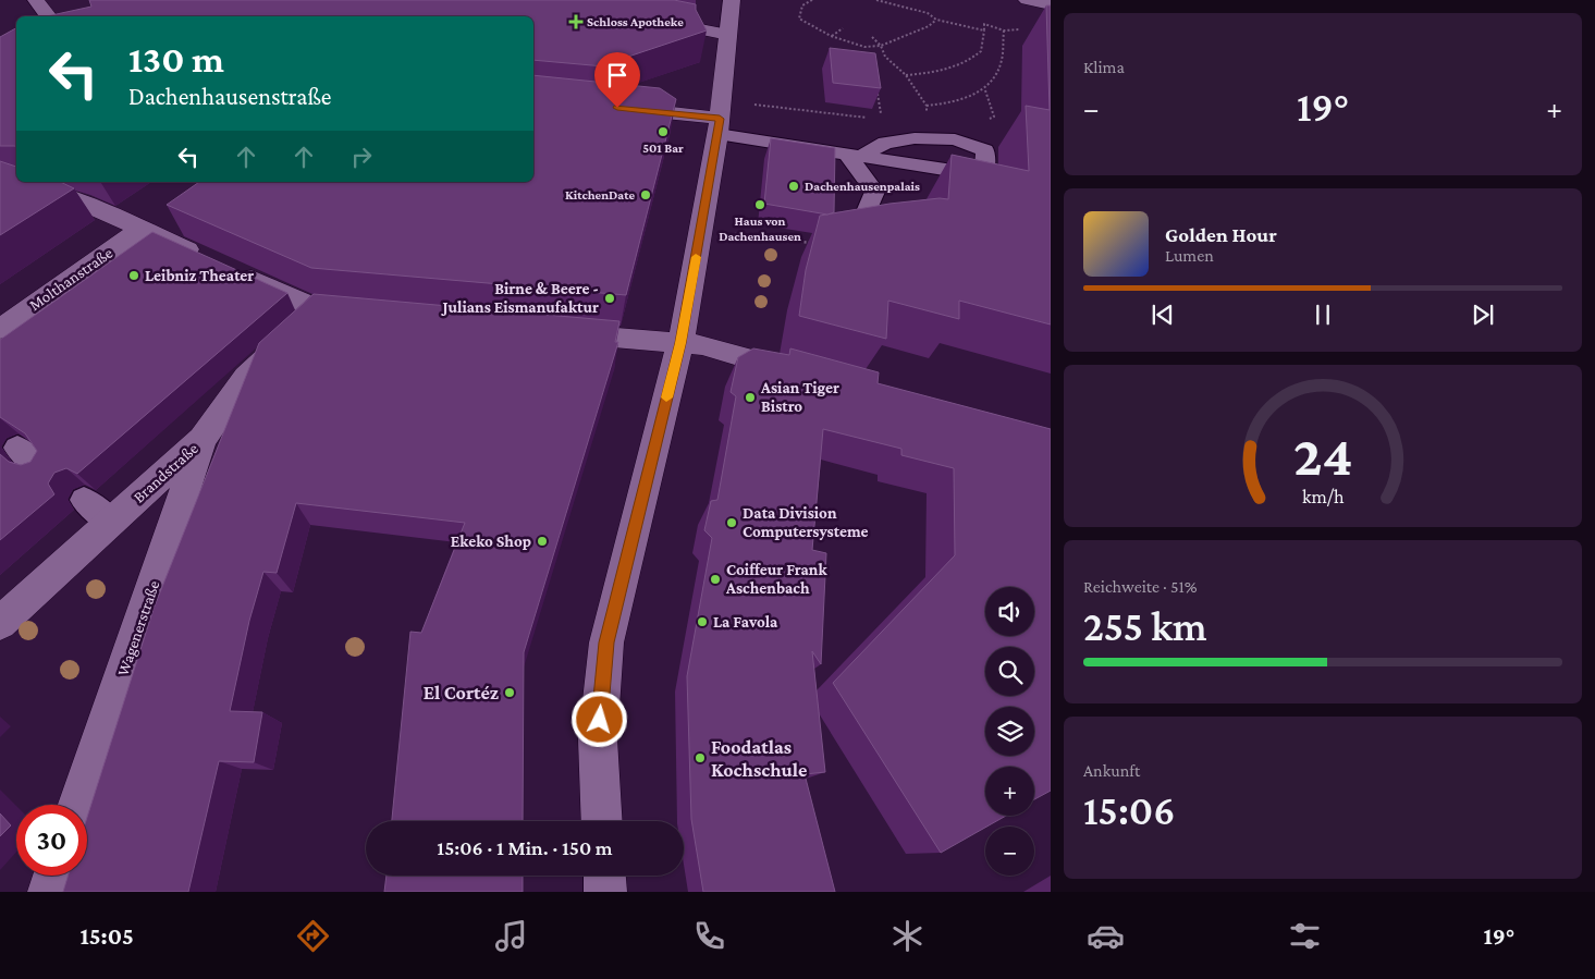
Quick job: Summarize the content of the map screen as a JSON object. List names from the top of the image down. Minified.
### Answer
{"streets":{"street":["Molthanstraße","Brandstraße","Wagenerstraße"]},"crossings":[["Brandstraße","Wagenerstraße"]],"places":{"health":["Schloss Apotheke"],"other":["501 Bar","Dachenhausenpalais","KitchenDate","Haus von Dachenhausen","Leibniz Theater","Birne & Beere - Julians Eismanufaktur","Asian Tiger Bistro","Data Division Computersysteme","Ekeko Shop","Coiffeur Frank Aschenbach","La Favola","El Cortéz","Foodatlas Kochschule"]},"page":{"tile":["Klima",["Reichweite · 51%","255 km"],["Ankunft","15:06"]],"turn":["130 m","Dachenhausenstraße"],"heat":["−","19°","+"],"song":["Golden Hour","Lumen"],"map_buttons":["+","−"],"limit":"30","trip":"15:06 · 1 Min. · 150 m","tabs":["15:05","19°"],"gauge":["24","km/h"]}}
